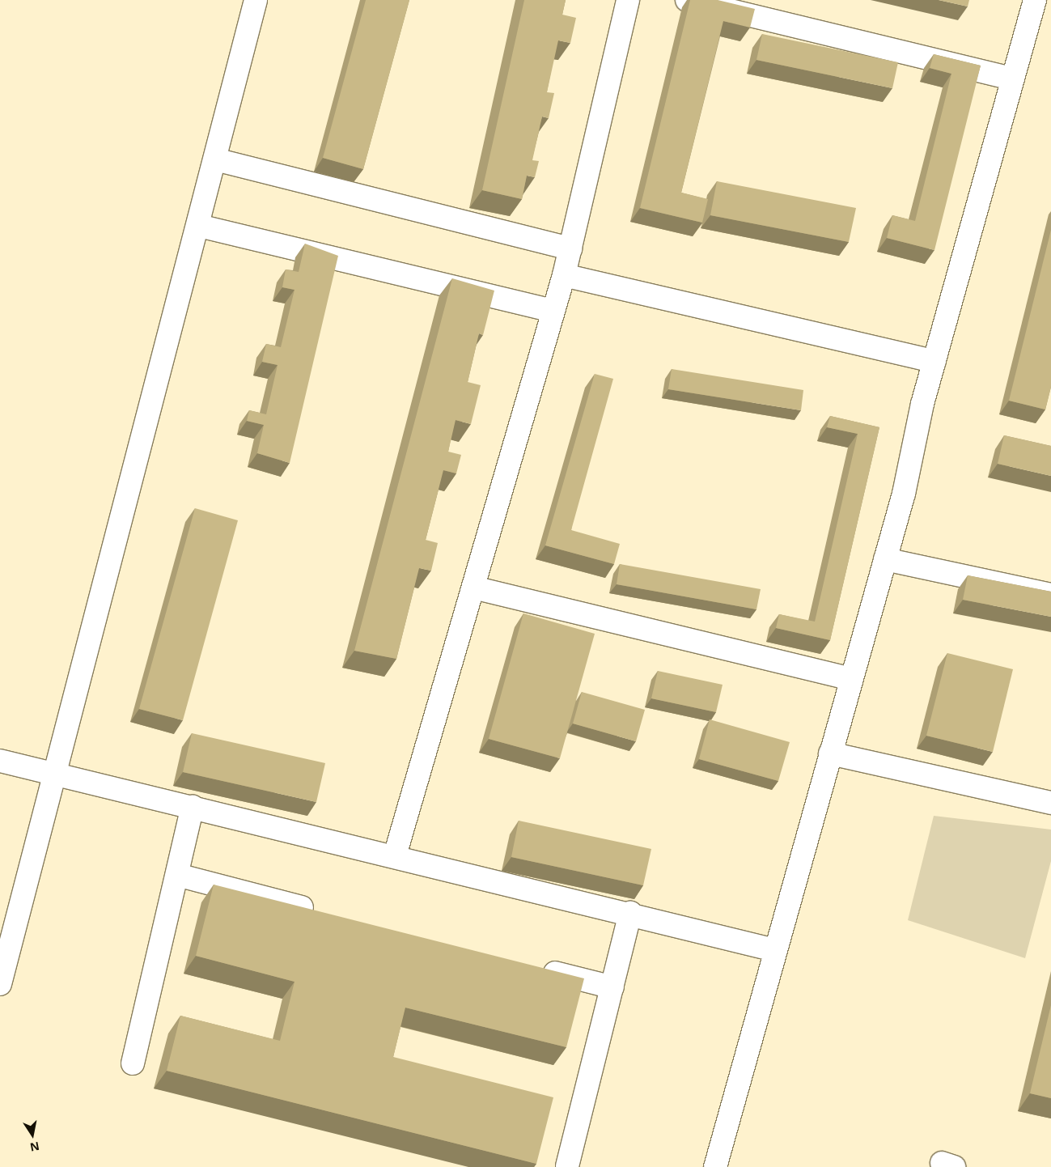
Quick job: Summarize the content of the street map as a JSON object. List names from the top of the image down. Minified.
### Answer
{"north":"bottom"}
